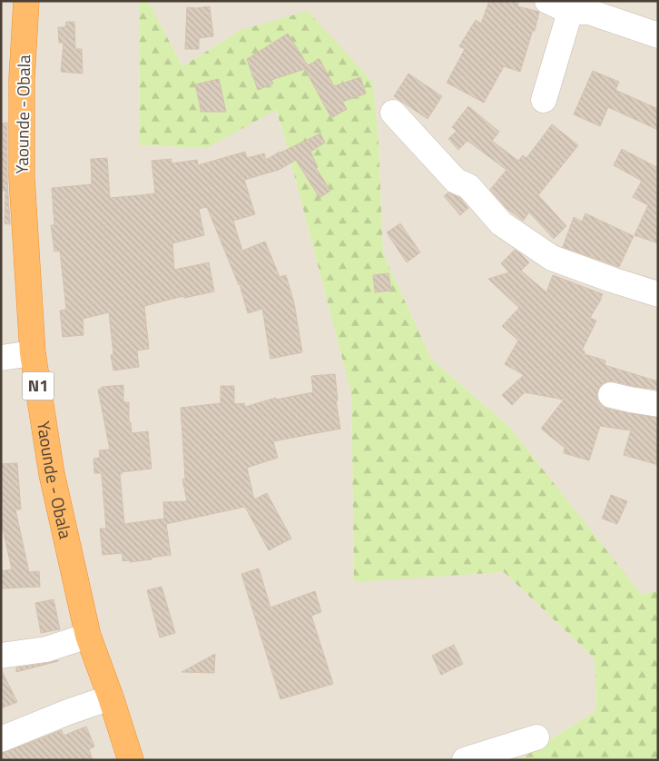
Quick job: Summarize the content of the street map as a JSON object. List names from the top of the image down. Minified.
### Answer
{"streets":{"highway":["Yaounde - Obala","N1"]}}
